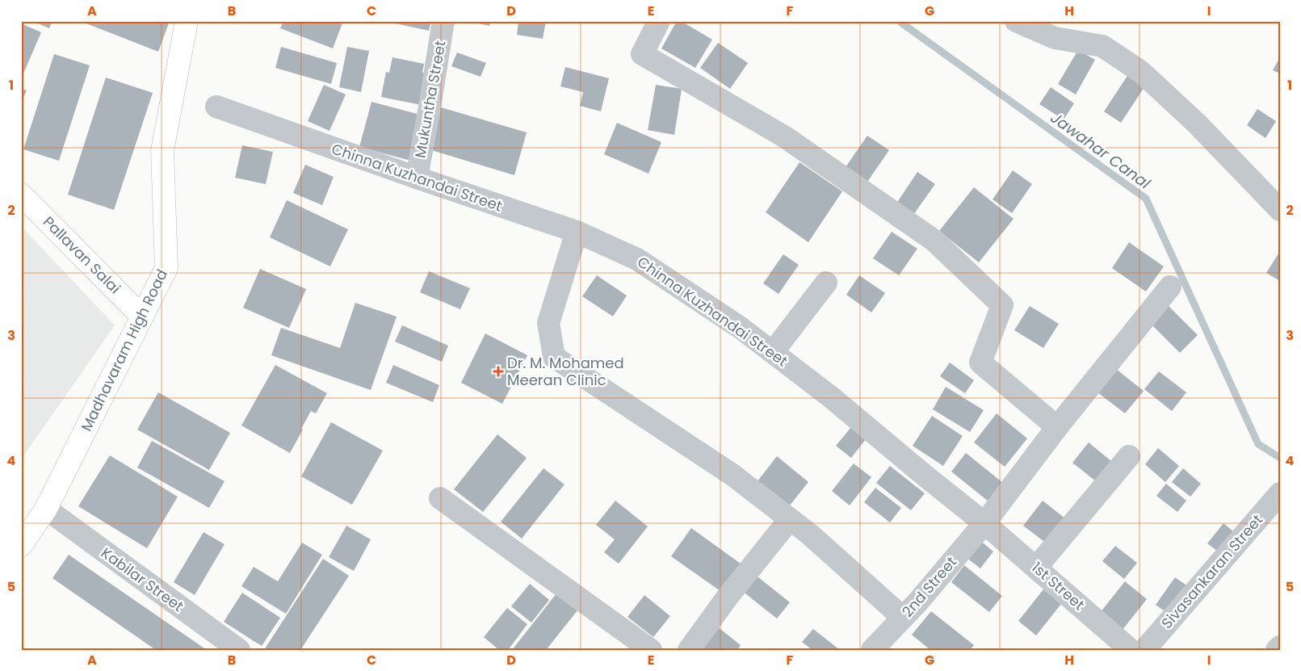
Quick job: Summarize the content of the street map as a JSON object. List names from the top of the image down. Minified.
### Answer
{"streets":{"main road":["Pallavan Salai","Madhavaram High Road"],"street":["Mukuntha Street","Chinna Kuzhandai Street","Sivasankaran Street","Kabilar Street","1st Street","2nd Street"]},"crossings":[["Mukuntha Street","Chinna Kuzhandai Street"],["Chinna Kuzhandai Street","1st Street"],["Chinna Kuzhandai Street","2nd Street"],["Pallavan Salai","Madhavaram High Road"],["Madhavaram High Road","Kabilar Street"],["1st Street","2nd Street"]],"water":["Jawahar Canal"],"places":{"health":["Dr. M. Mohamed Meeran Clinic"]},"grid":{"columns":["A","B","C","D","E","F","G","H","I"],"rows":["1","2","3","4","5"]}}
